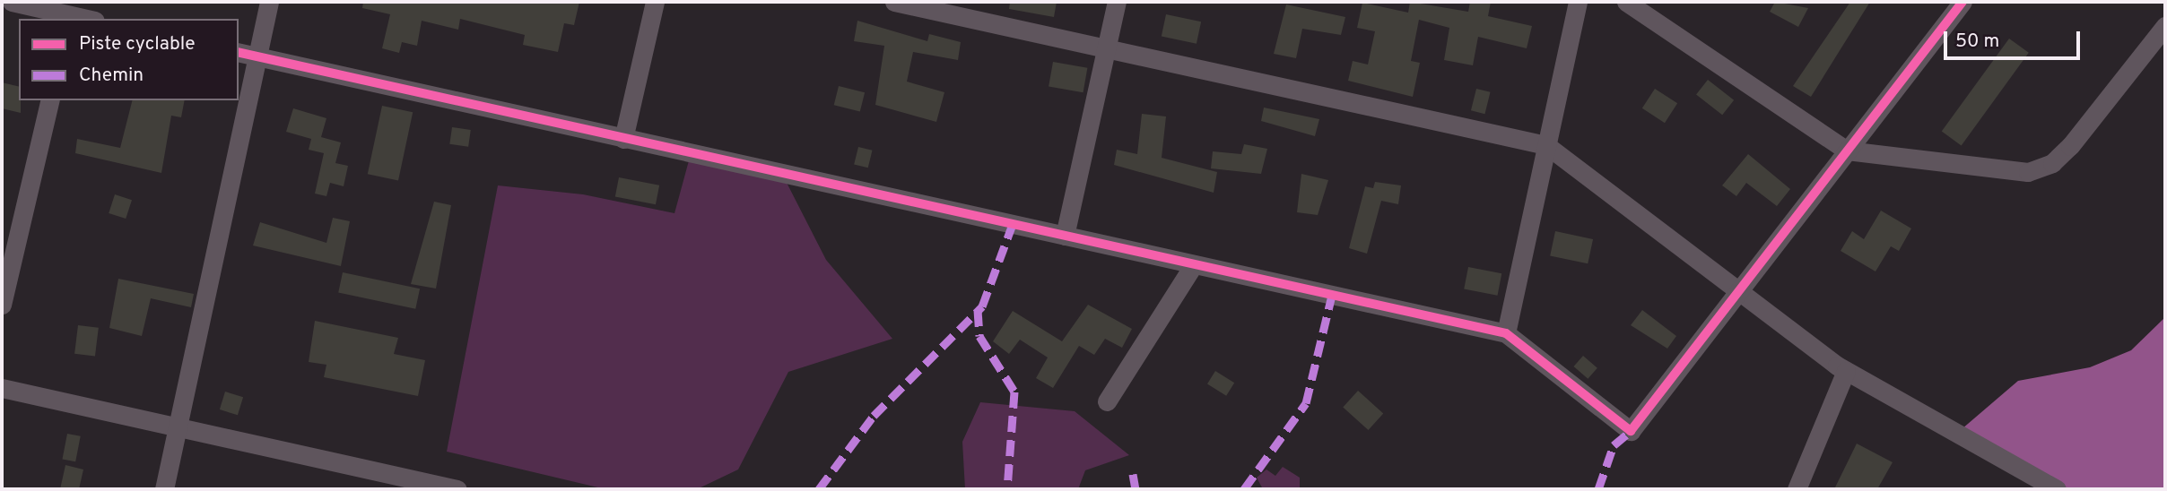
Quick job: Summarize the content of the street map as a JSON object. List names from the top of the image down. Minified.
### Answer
{"legend":["Piste cyclable","Chemin"],"scale_bar":"50 m"}
